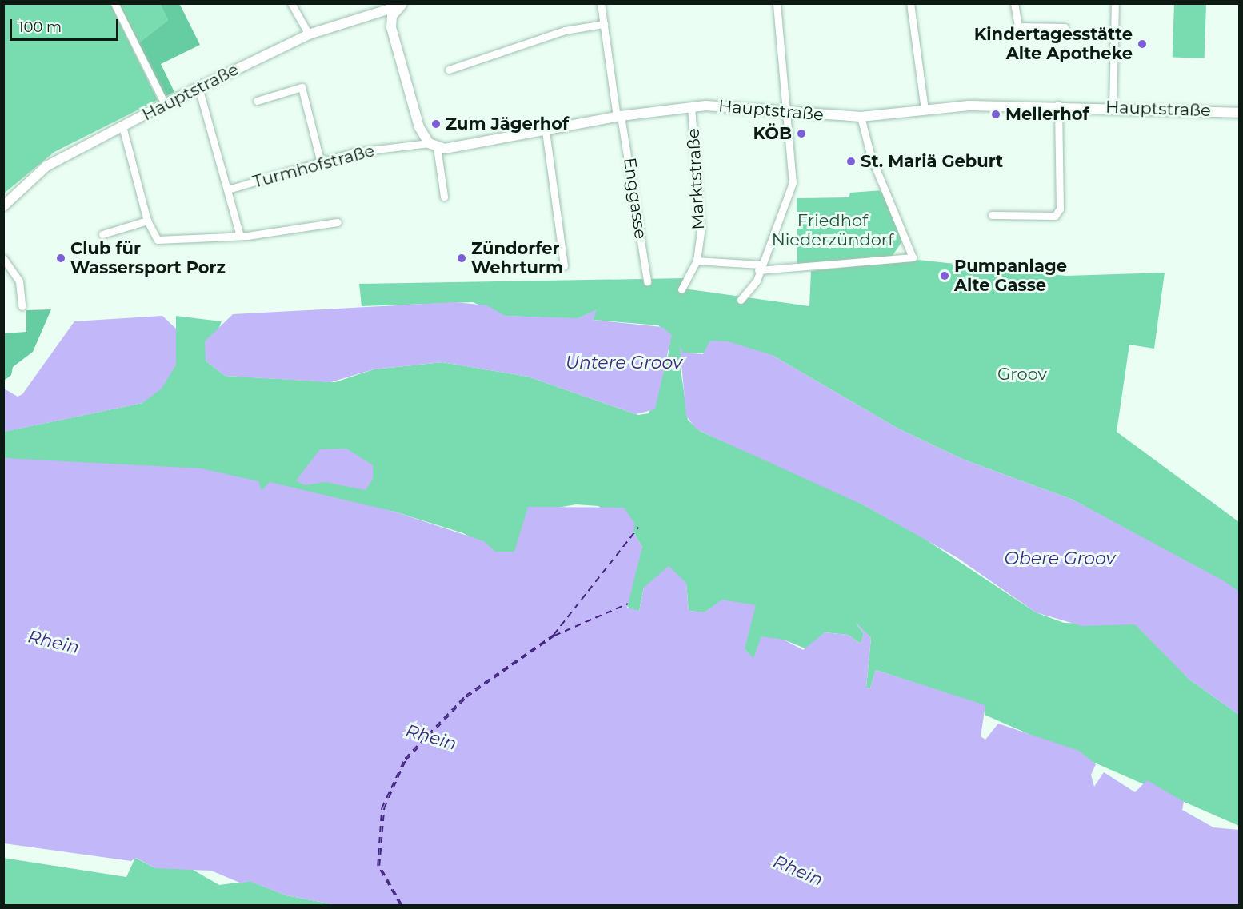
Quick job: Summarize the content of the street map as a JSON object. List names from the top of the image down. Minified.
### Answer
{"streets":{"main road":["Hauptstraße"],"street":["Turmhofstraße","Marktstraße","Enggasse"]},"crossings":[["Hauptstraße","Turmhofstraße"],["Hauptstraße","Marktstraße"],["Hauptstraße","Enggasse"]],"water":["Untere Groov","Obere Groov","Rhein"],"parks":["Friedhof Niederzündorf","Groov"],"places":["Kindertagesstätte Alte Apotheke","Mellerhof","Zum Jägerhof","KÖB","St. Mariä Geburt","Club für Wassersport Porz","Zündorfer Wehrturm","Pumpanlage Alte Gasse"],"scale_bar":"100 m"}
